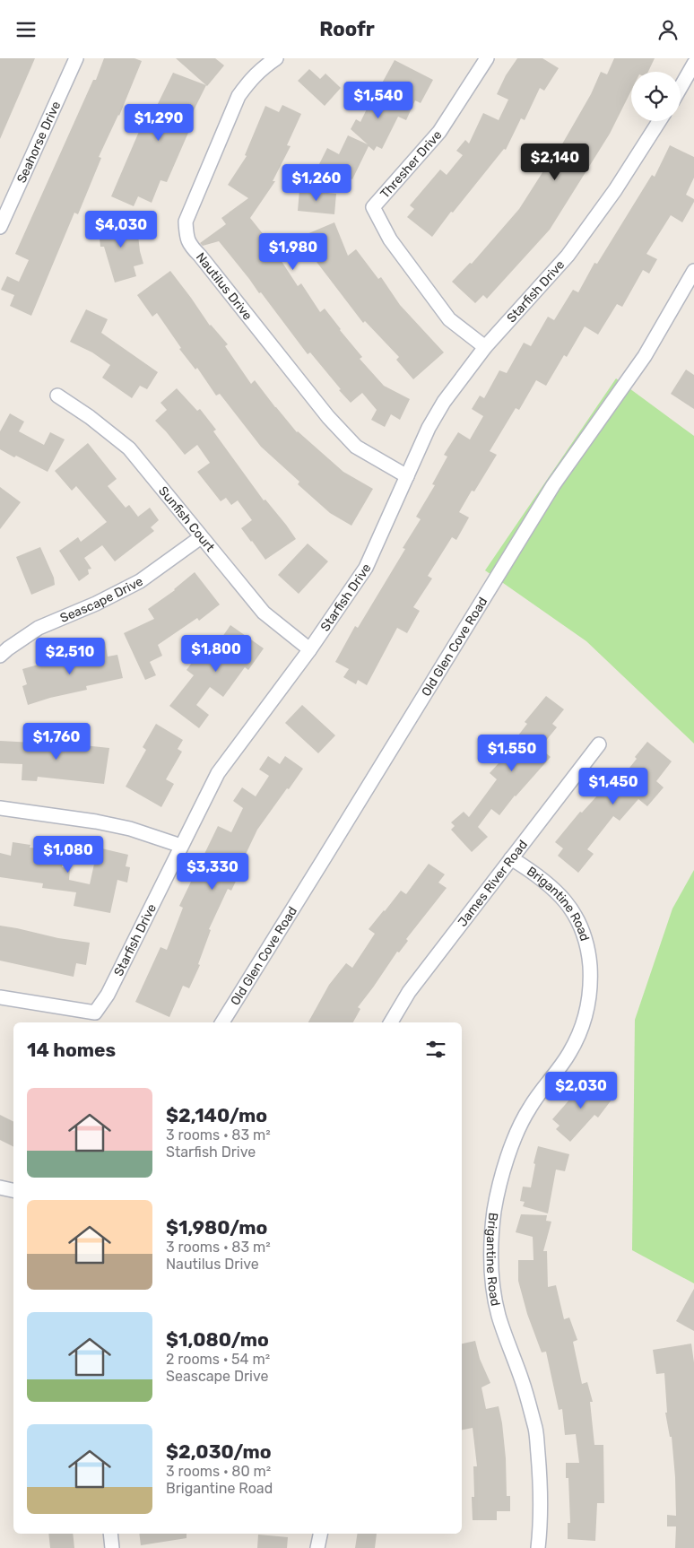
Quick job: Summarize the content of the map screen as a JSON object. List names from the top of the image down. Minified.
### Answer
{"streets":{"street":["Seahorse Drive","Thresher Drive","Nautilus Drive","Starfish Drive","Sunfish Court","Seascape Drive","Old Glen Cove Road","James River Road","Brigantine Road"]},"crossings":[["Thresher Drive","Starfish Drive"],["Nautilus Drive","Starfish Drive"],["Starfish Drive","Sunfish Court"],["Sunfish Court","Seascape Drive"],["James River Road","Brigantine Road"]],"page":{"header":"Roofr","price":["$1,540","$1,290","$2,140","$1,260","$4,030","$1,980","$1,800","$2,510","$1,760","$1,550","$1,450","$1,080","$3,330","$2,030"],"heading":"14 homes","list":[{"name":"$2,140/mo","note":"3 rooms · 83 m² · Starfish Drive"},{"name":"$1,980/mo","note":"3 rooms · 83 m² · Nautilus Drive"},{"name":"$1,080/mo","note":"2 rooms · 54 m² · Seascape Drive"},{"name":"$2,030/mo","note":"3 rooms · 80 m² · Brigantine Road"}]}}
